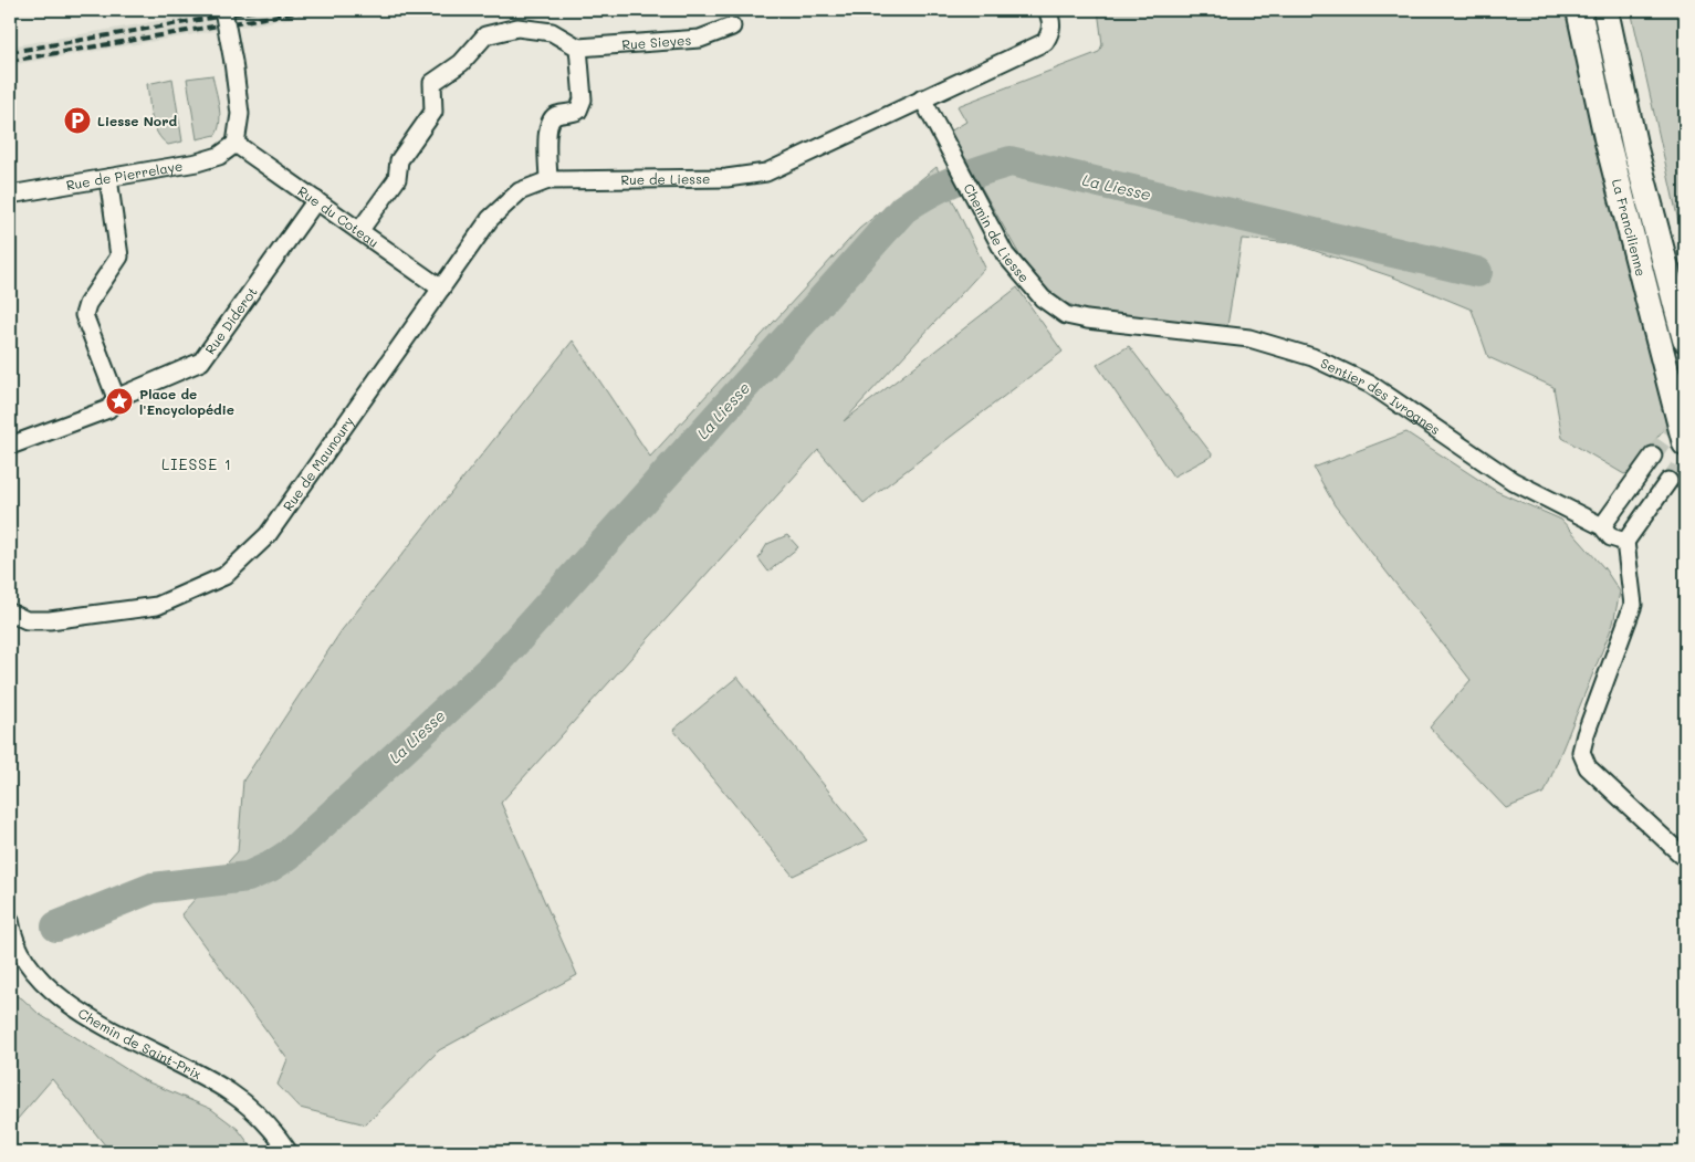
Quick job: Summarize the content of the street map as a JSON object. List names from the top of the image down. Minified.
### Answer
{"streets":{"highway":["La Francilienne"],"street":["Rue Sieyes","Rue de Pierrelaye","Rue de Liesse","Rue du Coteau","Chemin de Liesse","Rue Diderot","Sentier des Ivrognes","Rue de Maunoury","Chemin de Saint-Prix"]},"crossings":[["Rue de Pierrelaye","Rue du Coteau"],["Rue de Liesse","Chemin de Liesse"],["Rue de Liesse","Rue de Maunoury"],["Rue du Coteau","Rue Diderot"],["Rue du Coteau","Rue de Maunoury"],["Chemin de Liesse","Sentier des Ivrognes"]],"districts":["LIESSE 1"],"water":["La Liesse"],"places":{"parking":["Liesse Nord"],"place":["Place de l'Encyclopédie"]}}
